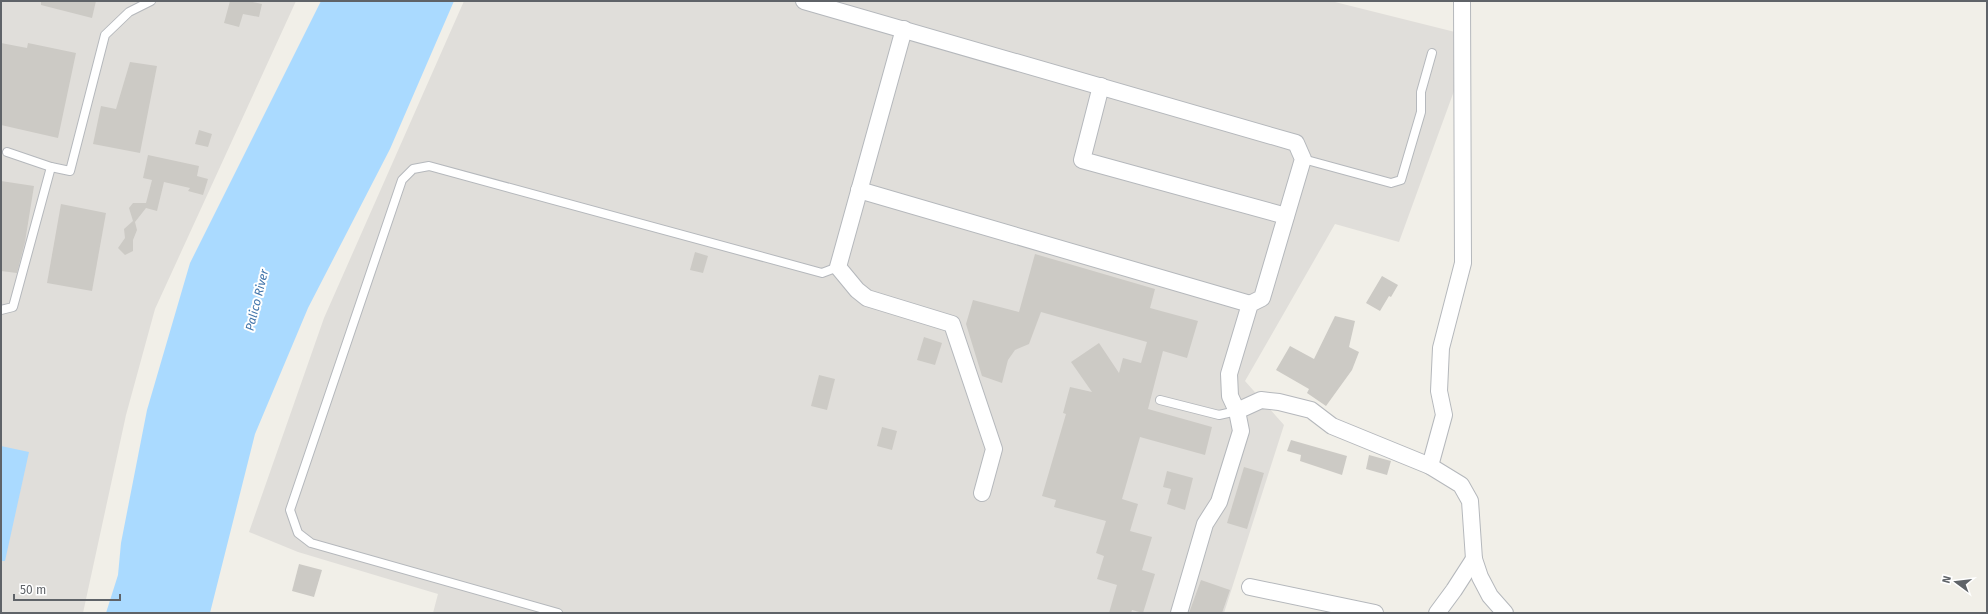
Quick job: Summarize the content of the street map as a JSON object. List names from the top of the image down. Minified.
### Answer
{"water":["Palico River"],"scale_bar":"50 m","north":"left"}
